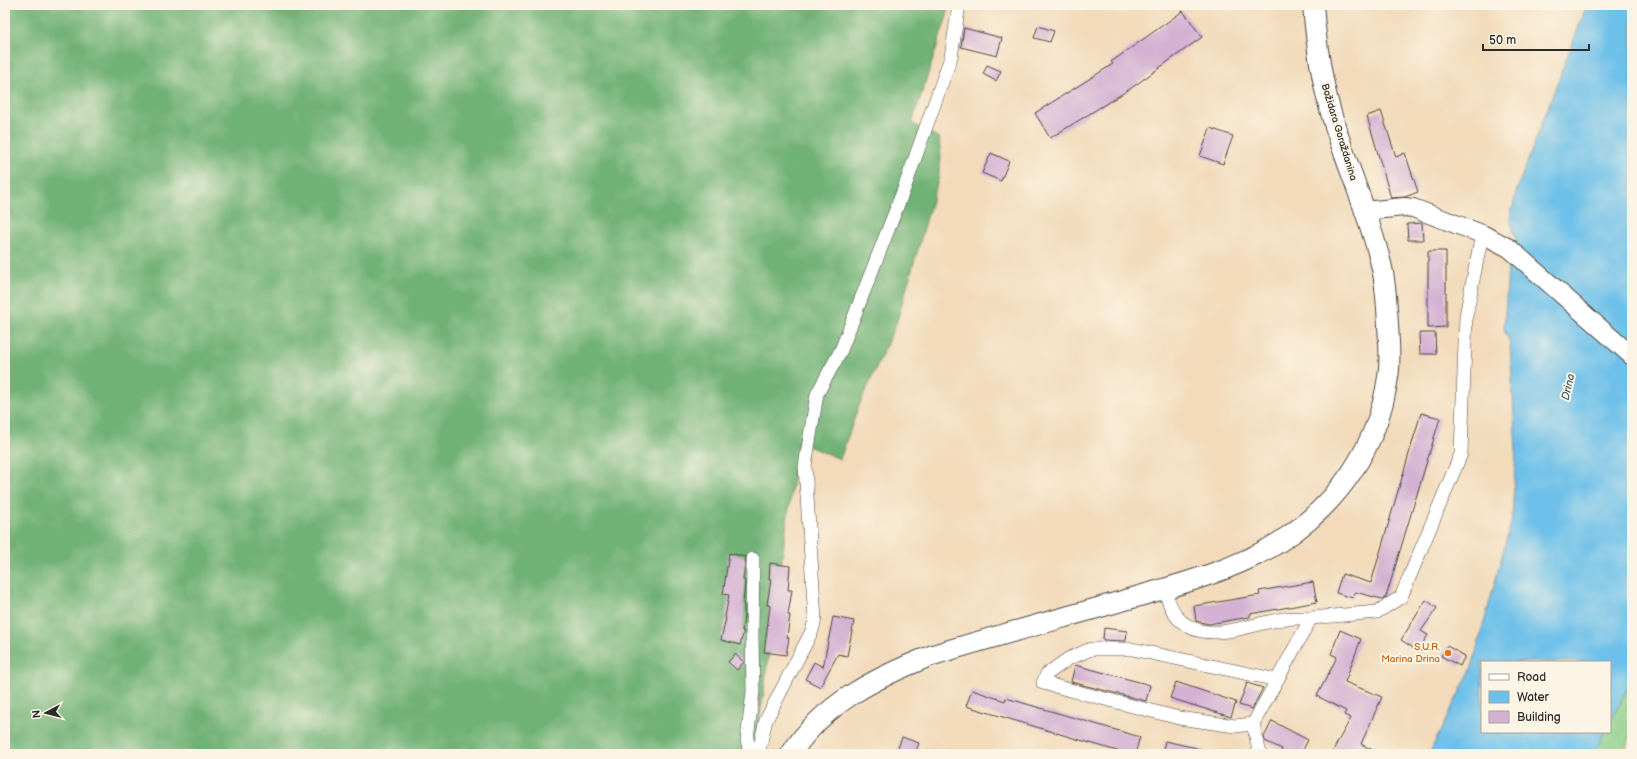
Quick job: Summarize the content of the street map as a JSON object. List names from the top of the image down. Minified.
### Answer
{"streets":{"main road":["Božidara Goraždanina"]},"water":["Drina"],"places":["S.U.R. Marina Drina"],"legend":["Road","Water","Building"],"scale_bar":"50 m","north":"left"}
